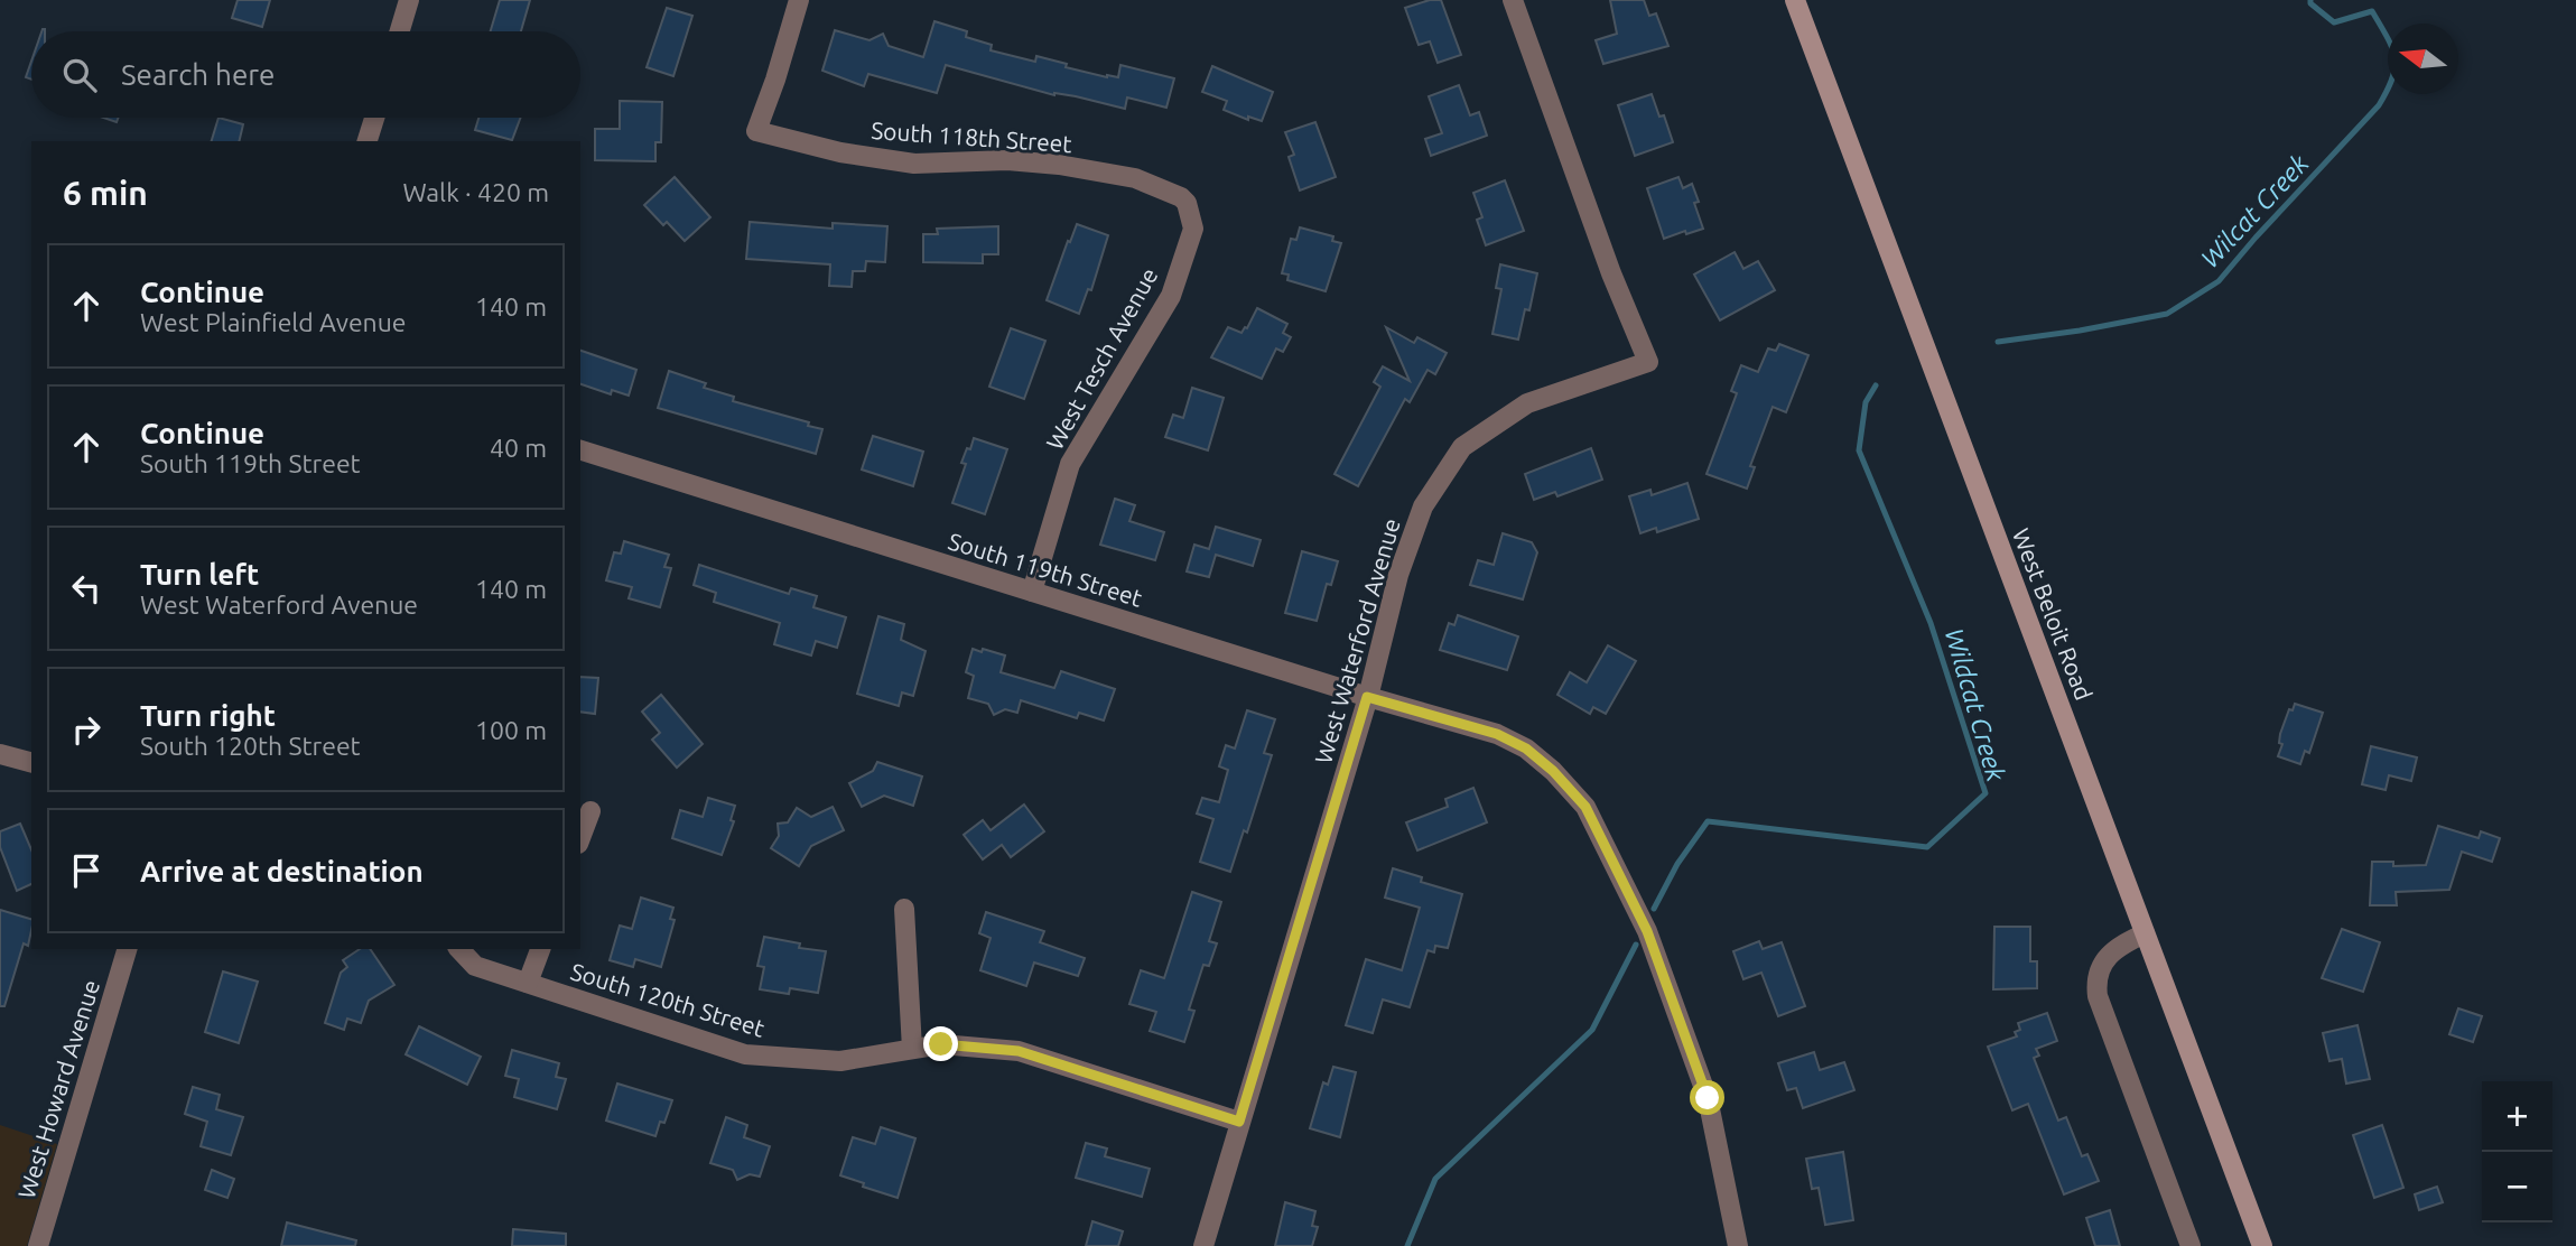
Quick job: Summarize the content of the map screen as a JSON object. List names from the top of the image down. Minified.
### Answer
{"streets":{"main road":["West Beloit Road"],"street":["South 118th Street","West Tesch Avenue","South 119th Street","West Waterford Avenue","South 120th Street","West Howard Avenue"]},"crossings":[["South 118th Street","West Tesch Avenue"],["West Tesch Avenue","South 119th Street"],["South 119th Street","West Waterford Avenue"],["West Waterford Avenue","South 120th Street"]],"water":["Wilcat Creek","Wildcat Creek"],"north":"left","page":{"search":"Search here","heading":["6 min","Walk · 420 m"],"list":[["Continue","West Plainfield Avenue","140 m"],["Continue","South 119th Street","40 m"],["Turn left","West Waterford Avenue","140 m"],["Turn right","South 120th Street","100 m"],"Arrive at destination"],"map_buttons":["+","−"]}}
